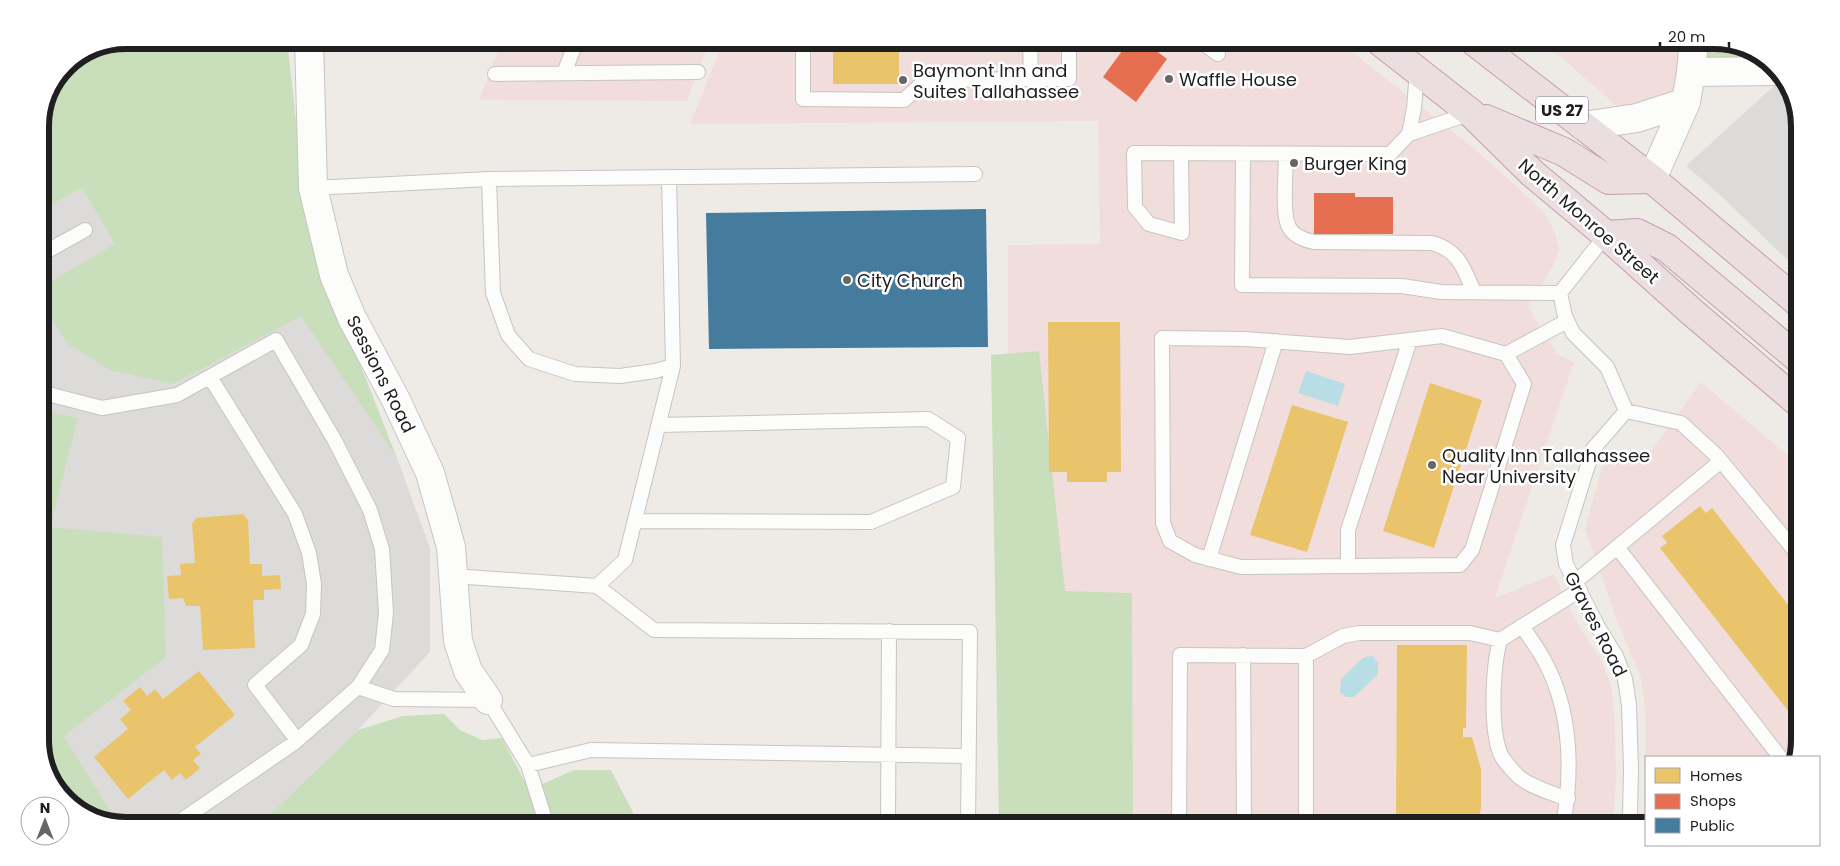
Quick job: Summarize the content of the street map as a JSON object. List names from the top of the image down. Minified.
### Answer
{"streets":{"highway":["US 27","North Monroe Street"],"street":["Sessions Road"],"lane":["Graves Road"]},"places":["Waffle House","Baymont Inn and Suites Tallahassee","Burger King","City Church","Quality Inn Tallahassee Near University"],"legend":["Homes","Shops","Public"],"scale_bar":"20 m","north":"top"}
